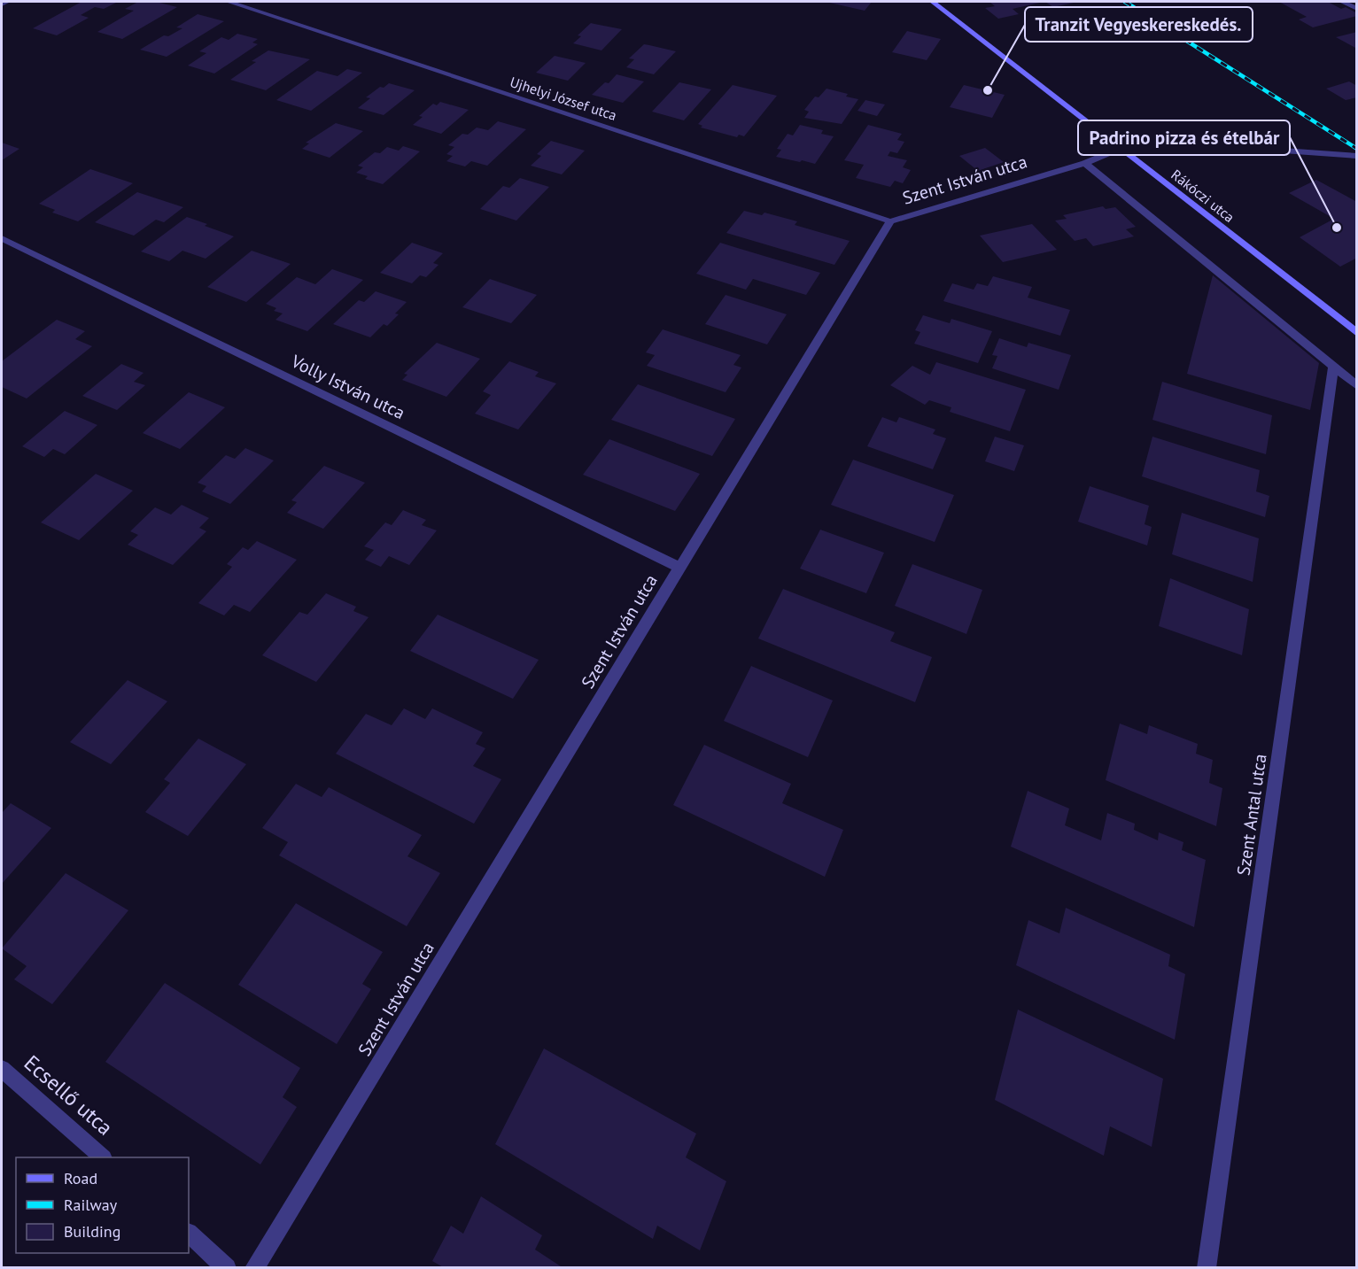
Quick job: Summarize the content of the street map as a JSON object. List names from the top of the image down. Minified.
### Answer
{"streets":{"main road":["Rákóczi utca"],"street":["Ujhelyi József utca","Szent István utca","Volly István utca","Szent Antal utca","Ecsellő utca"]},"crossings":[["Ujhelyi József utca","Szent István utca"],["Szent István utca","Rákóczi utca"],["Szent István utca","Volly István utca"]],"places":["Tranzit Vegyeskereskedés.","Padrino pizza és ételbár"],"legend":["Road","Railway","Building"]}
